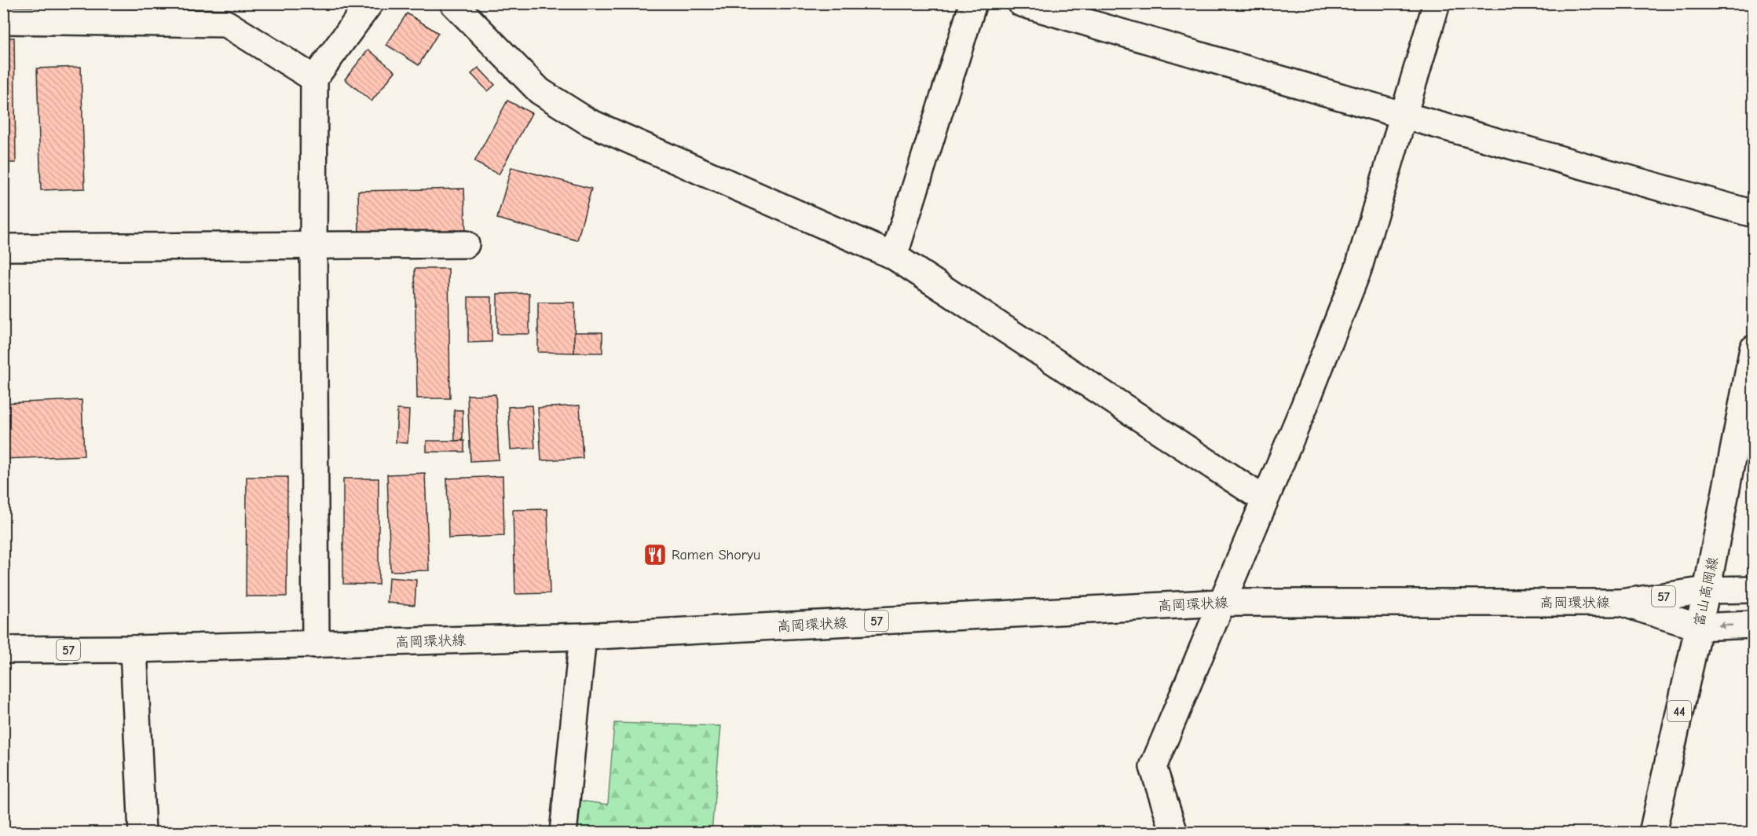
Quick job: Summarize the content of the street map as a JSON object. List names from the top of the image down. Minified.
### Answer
{"streets":{"street":["富山高岡線","57","高岡環状線","44"]},"crossings":[["富山高岡線","高岡環状線"]],"places":{"restaurant":["Ramen Shoryu"]}}
